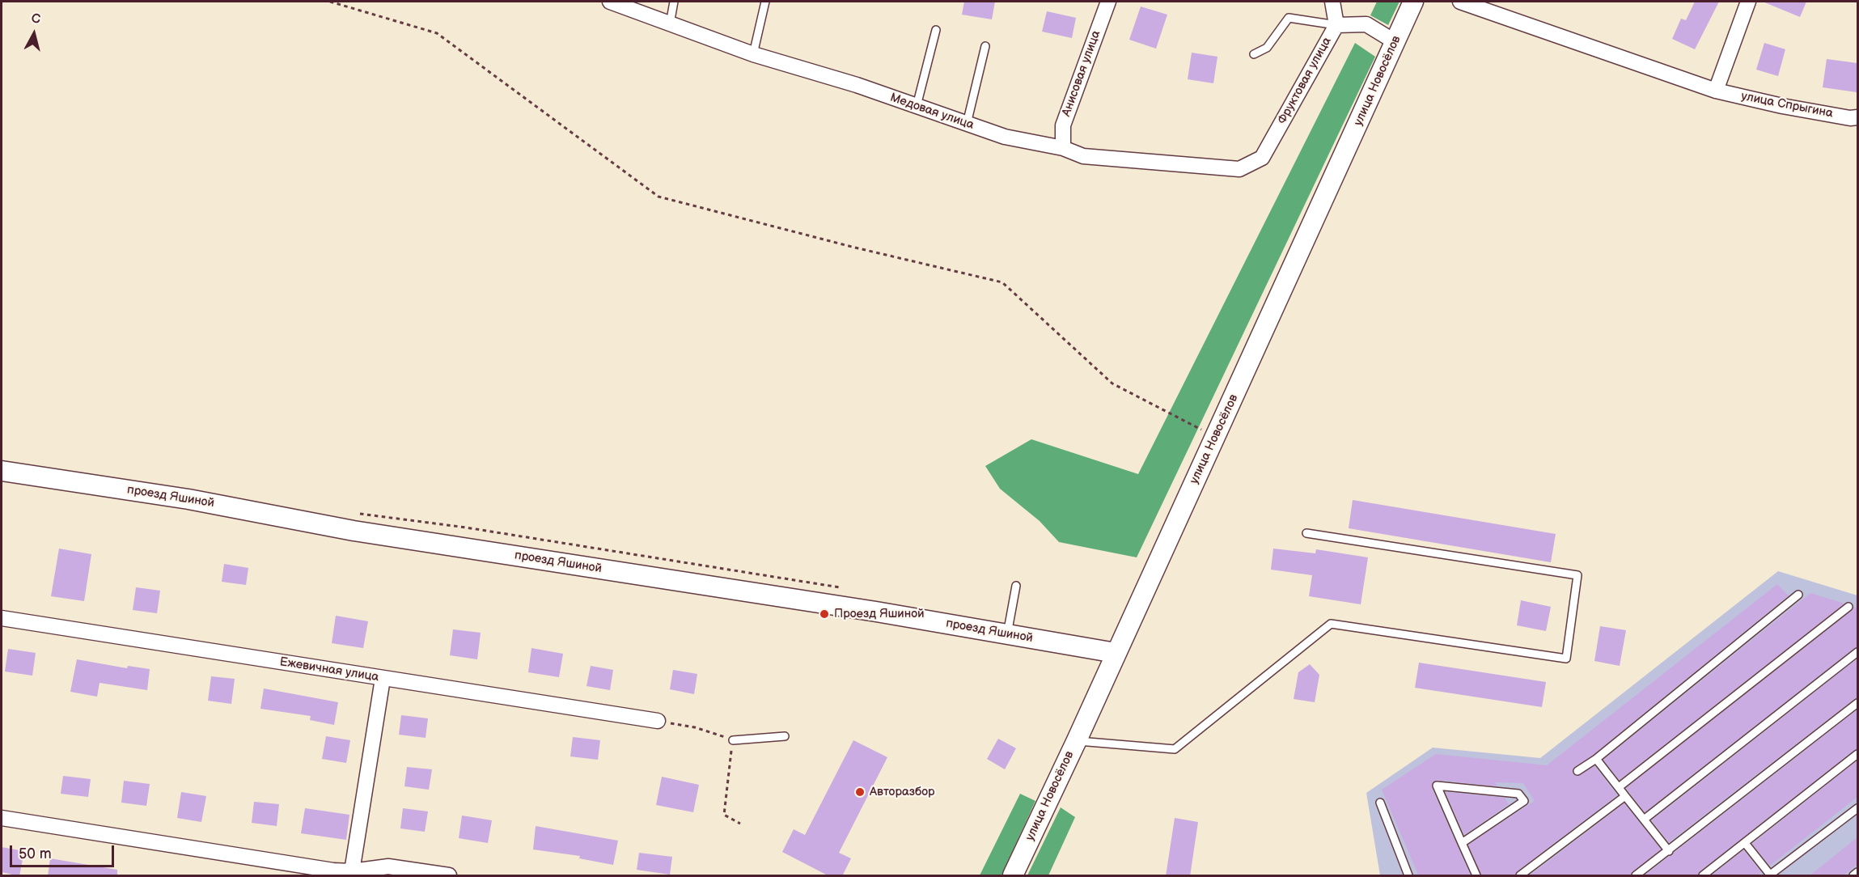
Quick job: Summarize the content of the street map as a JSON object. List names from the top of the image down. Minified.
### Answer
{"streets":{"street":["Анисовая улица","Фруктовая улица","улица Новосёлов","улица Спрыгина","Медовая улица","проезд Яшиной","Ежевичная улица"]},"crossings":[["Анисовая улица","Медовая улица"],["Фруктовая улица","Медовая улица"],["улица Новосёлов","проезд Яшиной"]],"places":["Проезд Яшиной","Авторазбор"],"scale_bar":"50 m","north":"top"}
